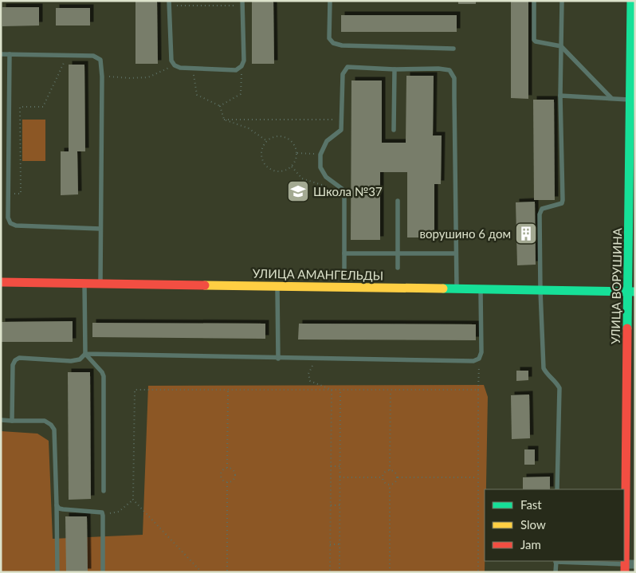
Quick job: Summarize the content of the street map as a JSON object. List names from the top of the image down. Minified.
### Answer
{"streets":{"street":["УЛИЦА АМАНГЕЛЬДЫ","УЛИЦА ВОРУШИНА"]},"crossings":[["УЛИЦА АМАНГЕЛЬДЫ","УЛИЦА ВОРУШИНА"]],"places":{"school or university":["Школа №37"],"building":["ворушино 6 дом"]},"legend":["Fast","Slow","Jam"]}
